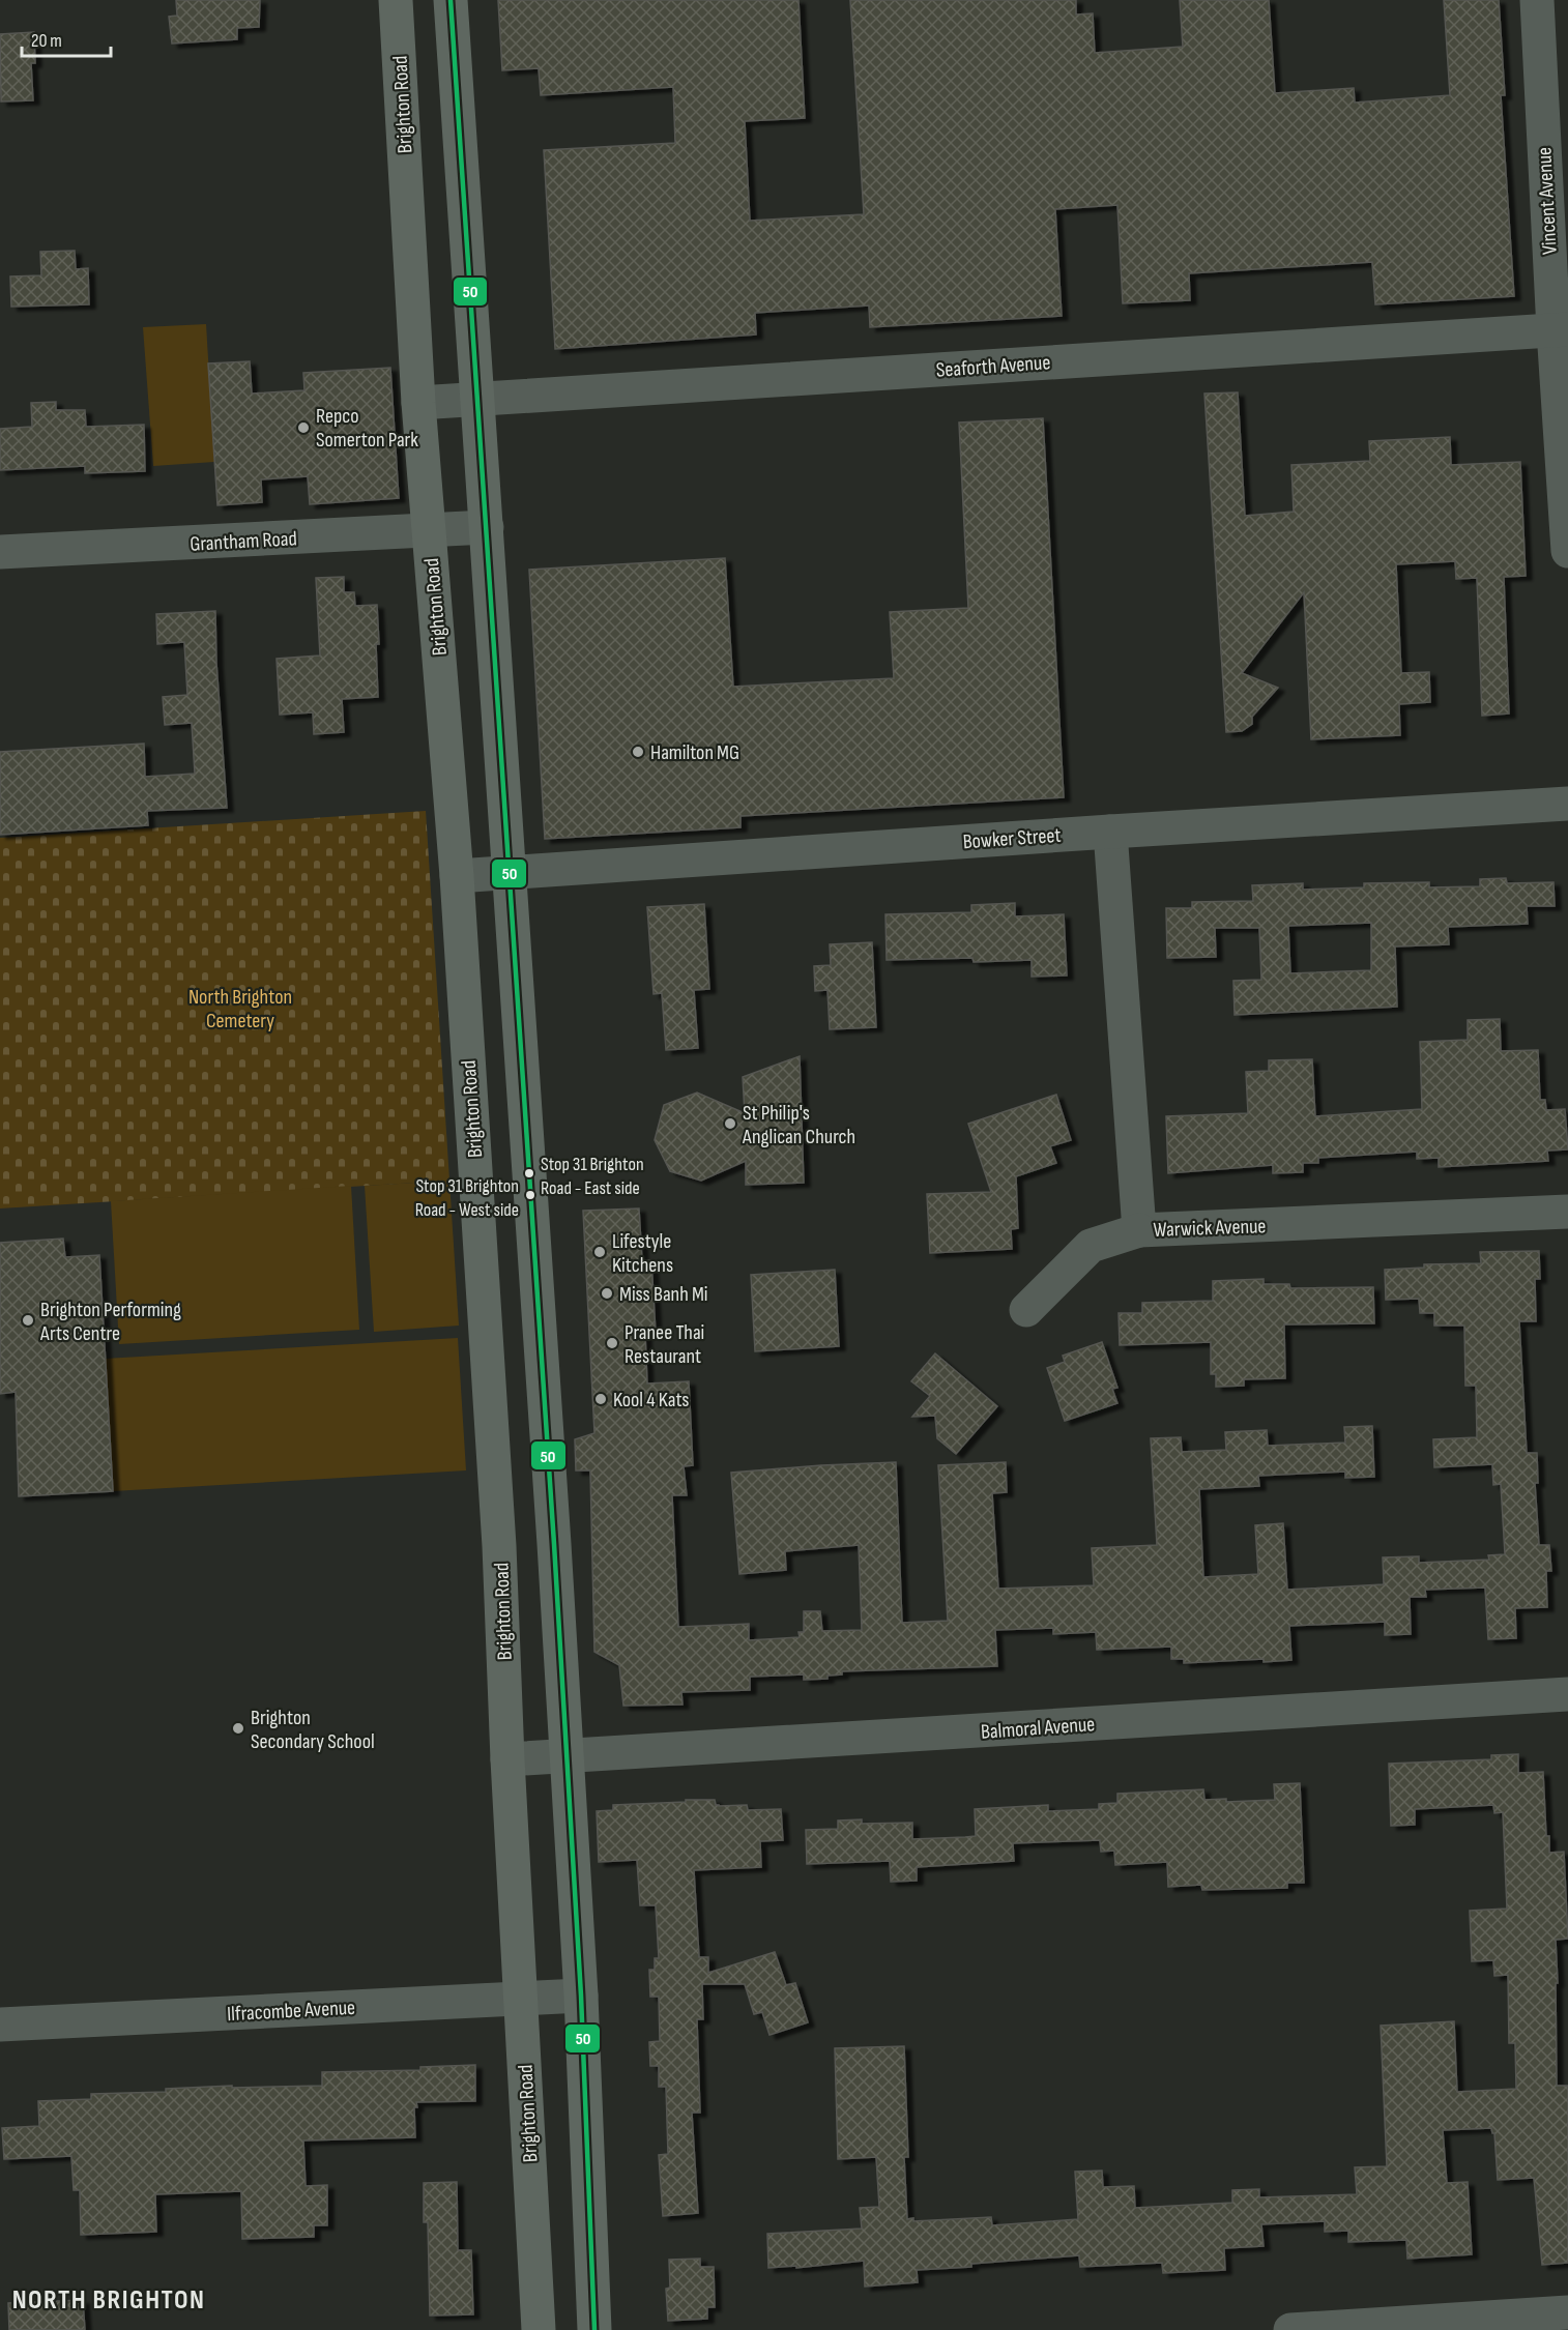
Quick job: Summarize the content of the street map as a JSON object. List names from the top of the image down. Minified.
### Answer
{"streets":{"main road":["Brighton Road"],"street":["Vincent Avenue","Seaforth Avenue","Grantham Road","Bowker Street","Warwick Avenue","Balmoral Avenue","Ilfracombe Avenue"]},"crossings":[["Brighton Road","Seaforth Avenue"],["Brighton Road","Grantham Road"],["Brighton Road","Bowker Street"],["Brighton Road","Balmoral Avenue"],["Brighton Road","Ilfracombe Avenue"],["Vincent Avenue","Seaforth Avenue"],["Bowker Street","Warwick Avenue"]],"districts":["NORTH BRIGHTON"],"parks":["North Brighton Cemetery"],"places":["Repco Somerton Park","Hamilton MG","St Philip's Anglican Church","Stop 31 Brighton Road - East side","Stop 31 Brighton Road - West side","Lifestyle Kitchens","Miss Banh Mi","Brighton Performing Arts Centre","Pranee Thai Restaurant","Kool 4 Kats","Brighton Secondary School"],"lines":["transit line 50"],"scale_bar":"20 m"}
